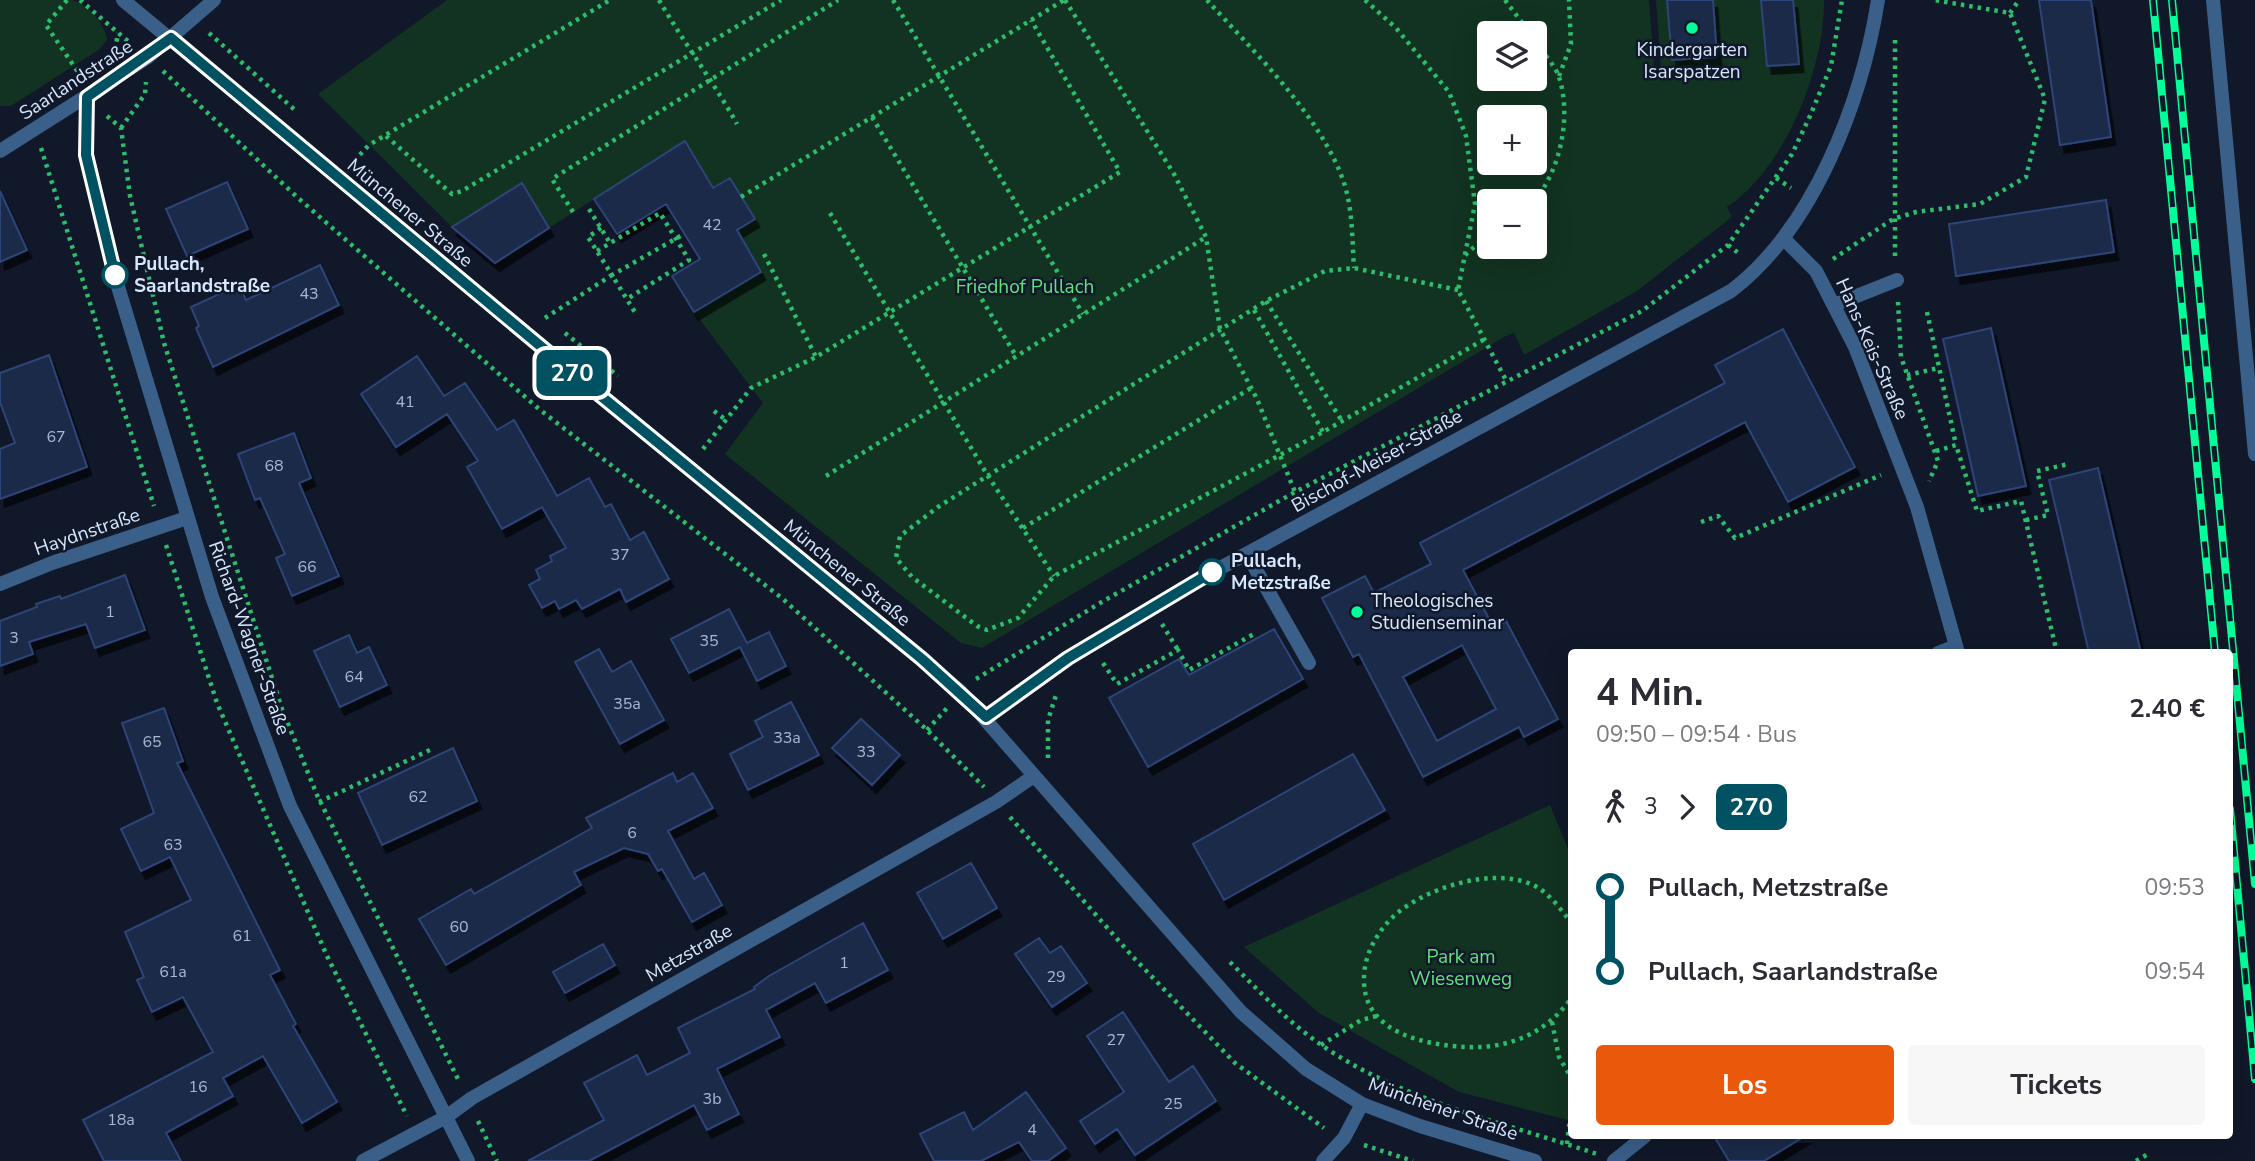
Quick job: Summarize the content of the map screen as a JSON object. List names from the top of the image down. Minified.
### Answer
{"streets":{"street":["Saarlandstraße","Münchener Straße","Hans-Keis-Straße","Bischof-Meiser-Straße","Haydnstraße","Richard-Wagner-Straße","Metzstraße"]},"crossings":[["Saarlandstraße","Münchener Straße"],["Saarlandstraße","Richard-Wagner-Straße"],["Münchener Straße","Bischof-Meiser-Straße"],["Münchener Straße","Metzstraße"],["Hans-Keis-Straße","Bischof-Meiser-Straße"],["Haydnstraße","Richard-Wagner-Straße"],["Richard-Wagner-Straße","Metzstraße"]],"parks":["Friedhof Pullach","Park am Wiesenweg"],"places":["Kindergarten Isarspatzen","Pullach, Saarlandstraße","Pullach, Metzstraße","Theologisches Studienseminar"],"lines":["bus line 270"],"house_numbers":["42","43","41","67","68","37","66","1","3","35","64","35a","33a","65","33","62","6","63","60","61","1","61a","29","27","16","3b","25","18a","4"],"page":{"on_map":"270","map_buttons":["+","−"],"heading":["4 Min.","09:50 – 09:54 · Bus","2.40 €"],"legs":["3","270"],"list":[{"name":"Pullach, Metzstraße","value":"09:53"},{"name":"Pullach, Saarlandstraße","value":"09:54"}],"buttons":["Los","Tickets"]}}
